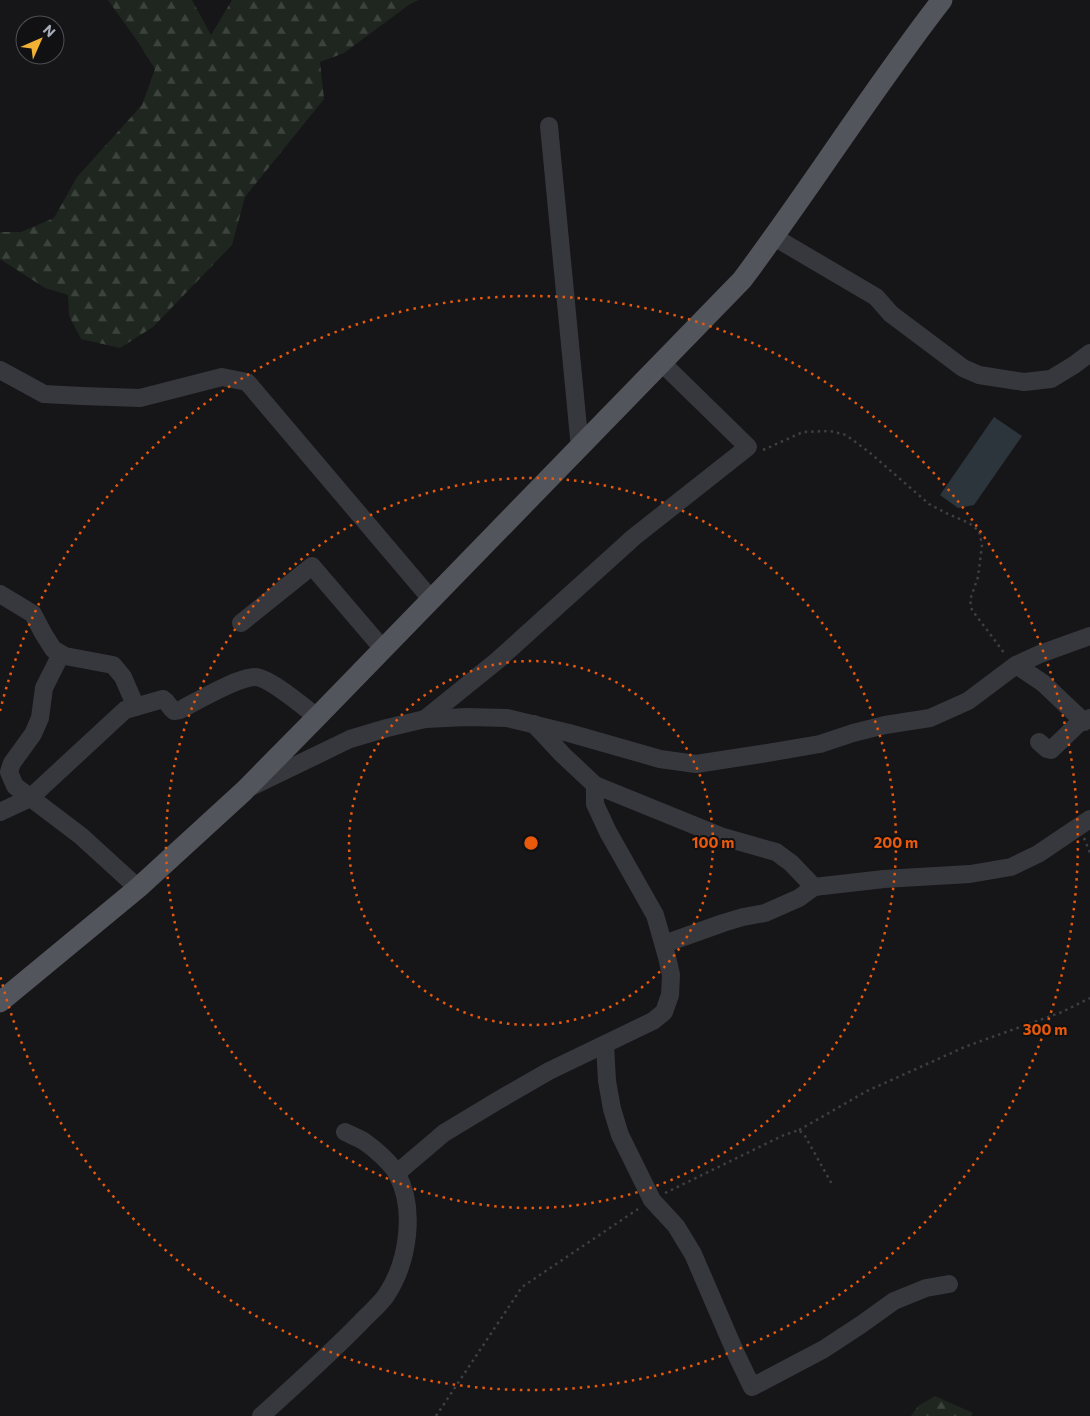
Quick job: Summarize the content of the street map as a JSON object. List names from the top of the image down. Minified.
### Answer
{"north":"top right","rings":["100 m","200 m","300 m"]}
